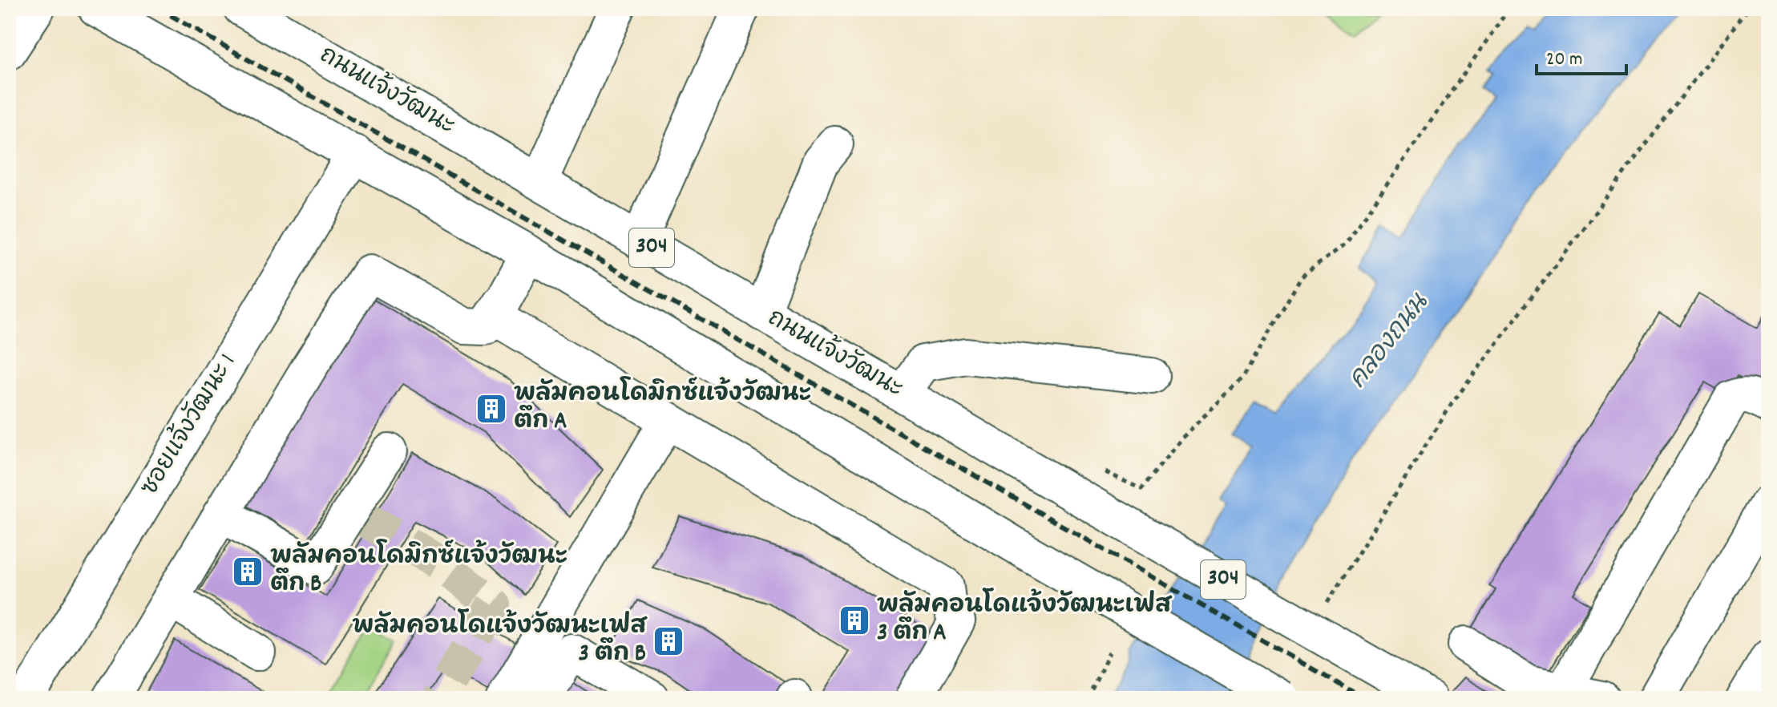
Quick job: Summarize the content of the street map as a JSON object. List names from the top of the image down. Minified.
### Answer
{"streets":{"main road":["ถนนแจ้งวัฒนะ","304","ซอยแจ้งวัฒนะ 1"]},"water":["คลองถนน"],"places":{"building":["พลัมคอนโดมิกซ์แจ้งวัฒนะ ตึก A","พลัมคอนโดมิกซ์แจ้งวัฒนะ ตึก B","พลัมคอนโดแจ้งวัฒนะเฟส 3 ตึก A","พลัมคอนโดแจ้งวัฒนะเฟส 3 ตึก B"]},"scale_bar":"20 m"}
